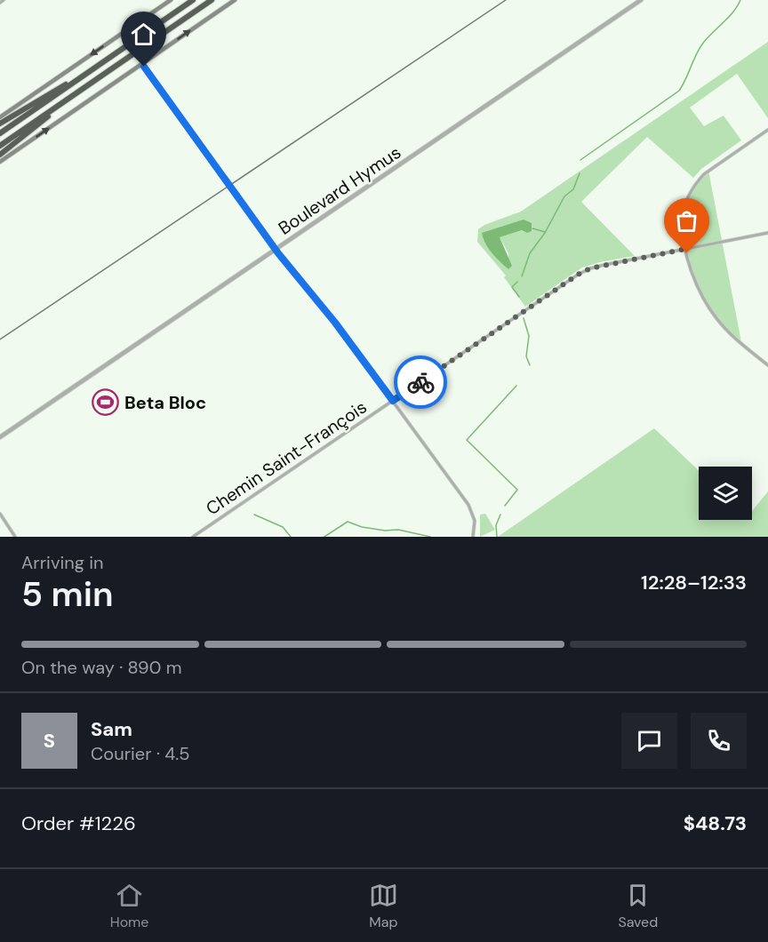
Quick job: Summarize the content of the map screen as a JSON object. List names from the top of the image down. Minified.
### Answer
{"streets":{"street":["Boulevard Hymus","Chemin Saint-François"]},"places":{"sports":["Beta Bloc"]},"page":{"heading":["5 min","Arriving in","12:28–12:33"],"panel":["Sam","Courier · 4.5","Order #1226","$48.73"],"bar":"On the way · 890 m","round":"S","tabs":["Home","Map","Saved"]}}
